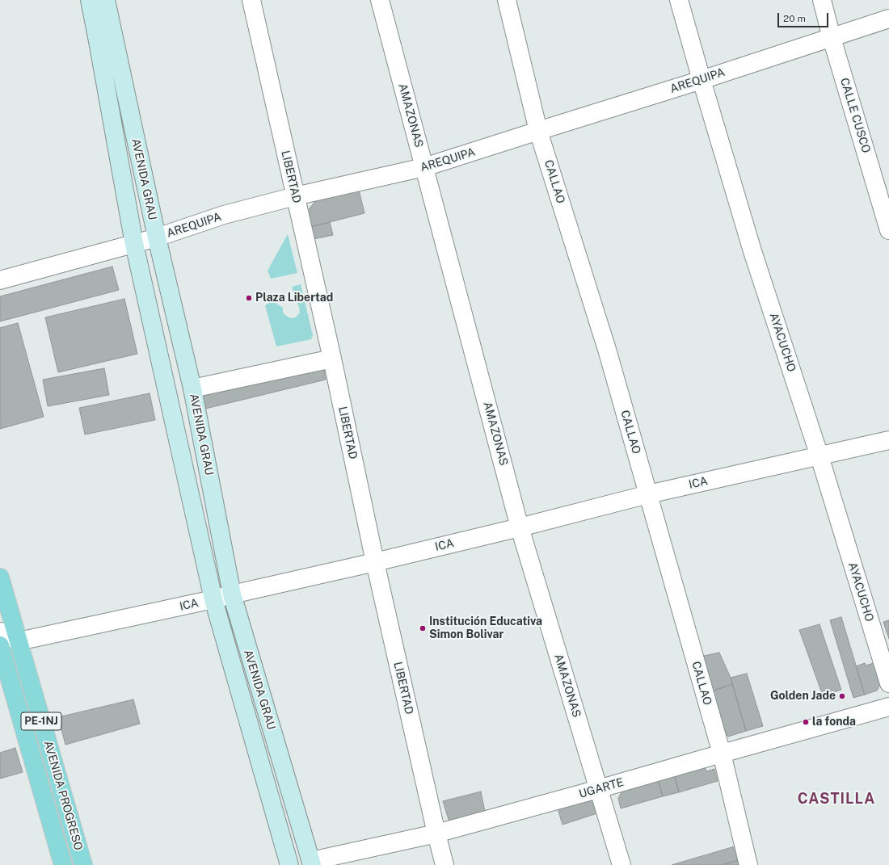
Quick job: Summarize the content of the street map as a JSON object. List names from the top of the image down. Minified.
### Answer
{"streets":{"main road":["PE-1NJ","AVENIDA PROGRESO"],"street":["AREQUIPA","AMAZONAS","CALLE CUSCO","LIBERTAD","AVENIDA GRAU","CALLAO","AYACUCHO","ICA","UGARTE"]},"crossings":[["AREQUIPA","AMAZONAS"],["AREQUIPA","CALLE CUSCO"],["AREQUIPA","LIBERTAD"],["AREQUIPA","AVENIDA GRAU"],["AREQUIPA","CALLAO"],["AREQUIPA","AYACUCHO"],["AMAZONAS","ICA"],["AMAZONAS","UGARTE"],["LIBERTAD","ICA"],["LIBERTAD","UGARTE"],["AVENIDA GRAU","ICA"],["AVENIDA GRAU","UGARTE"],["CALLAO","ICA"],["CALLAO","UGARTE"],["AYACUCHO","ICA"],["ICA","AVENIDA PROGRESO"]],"districts":["CASTILLA"],"places":["Plaza Libertad","Institución Educativa Simon Bolivar","Golden Jade","la fonda"],"scale_bar":"20 m"}
